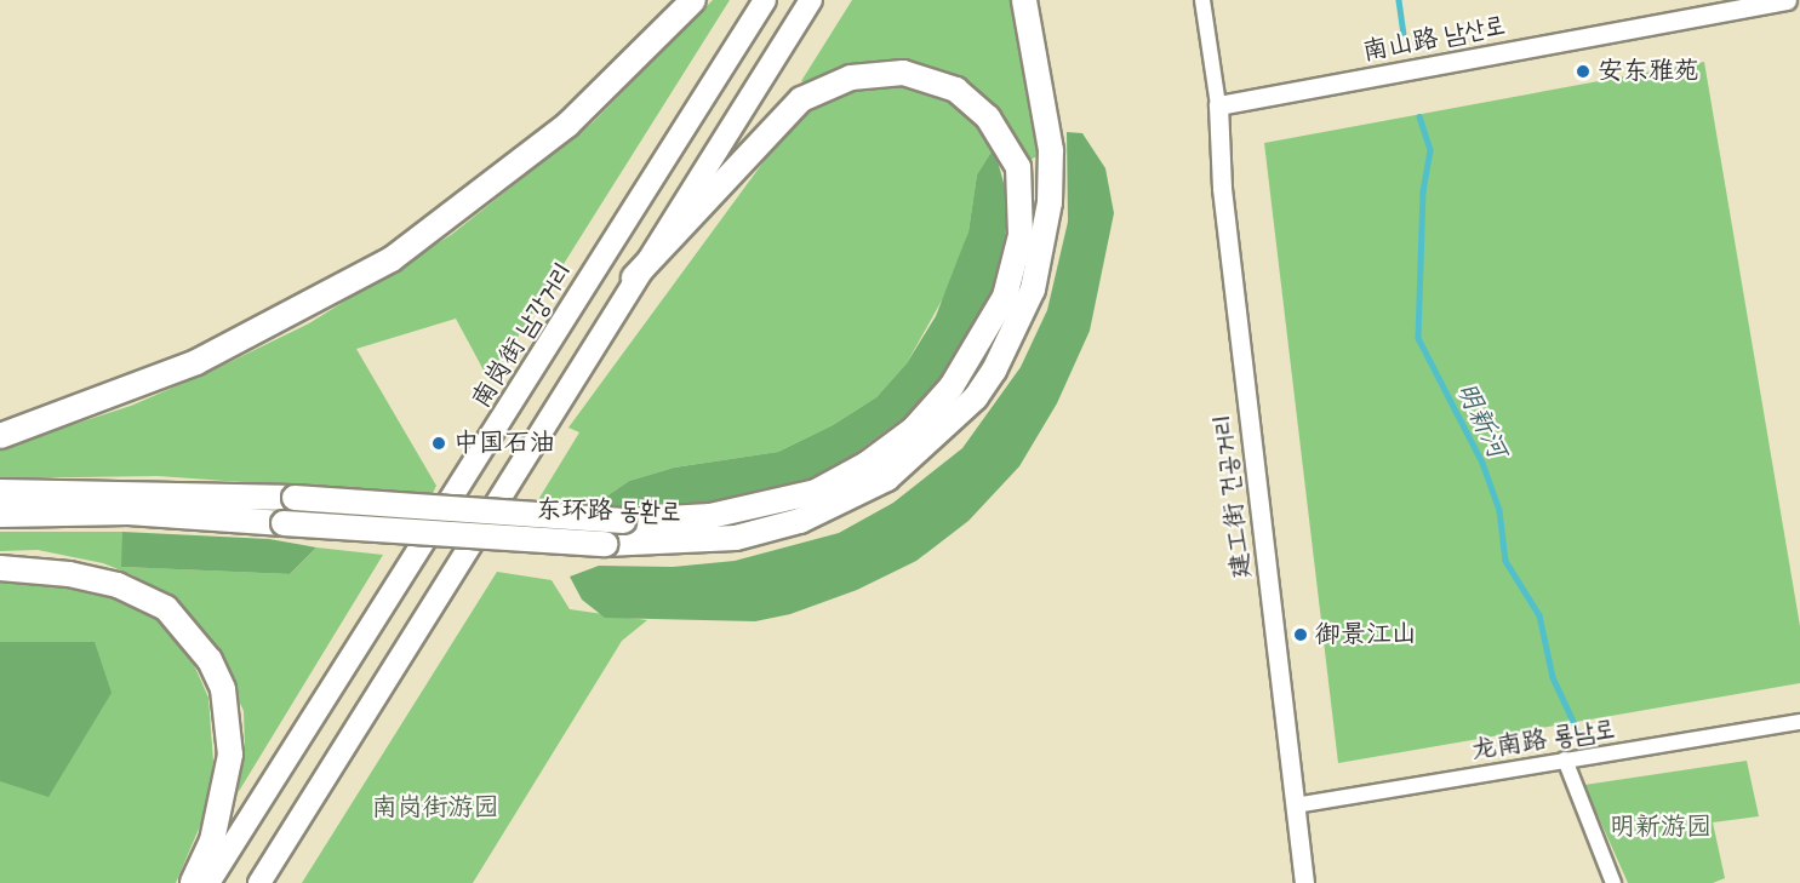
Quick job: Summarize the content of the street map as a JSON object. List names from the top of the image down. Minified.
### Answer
{"streets":{"highway":["东环路 동환로"],"main road":["南岗街 남강거리"],"street":["南山路 남산로","建工街 건공거리","龙南路 룡남로"]},"crossings":[["南山路 남산로","建工街 건공거리"],["建工街 건공거리","龙南路 룡남로"]],"water":["明新河"],"parks":["南岗街游园","明新游园"],"places":["安东雅苑","中国石油","御景江山"]}
